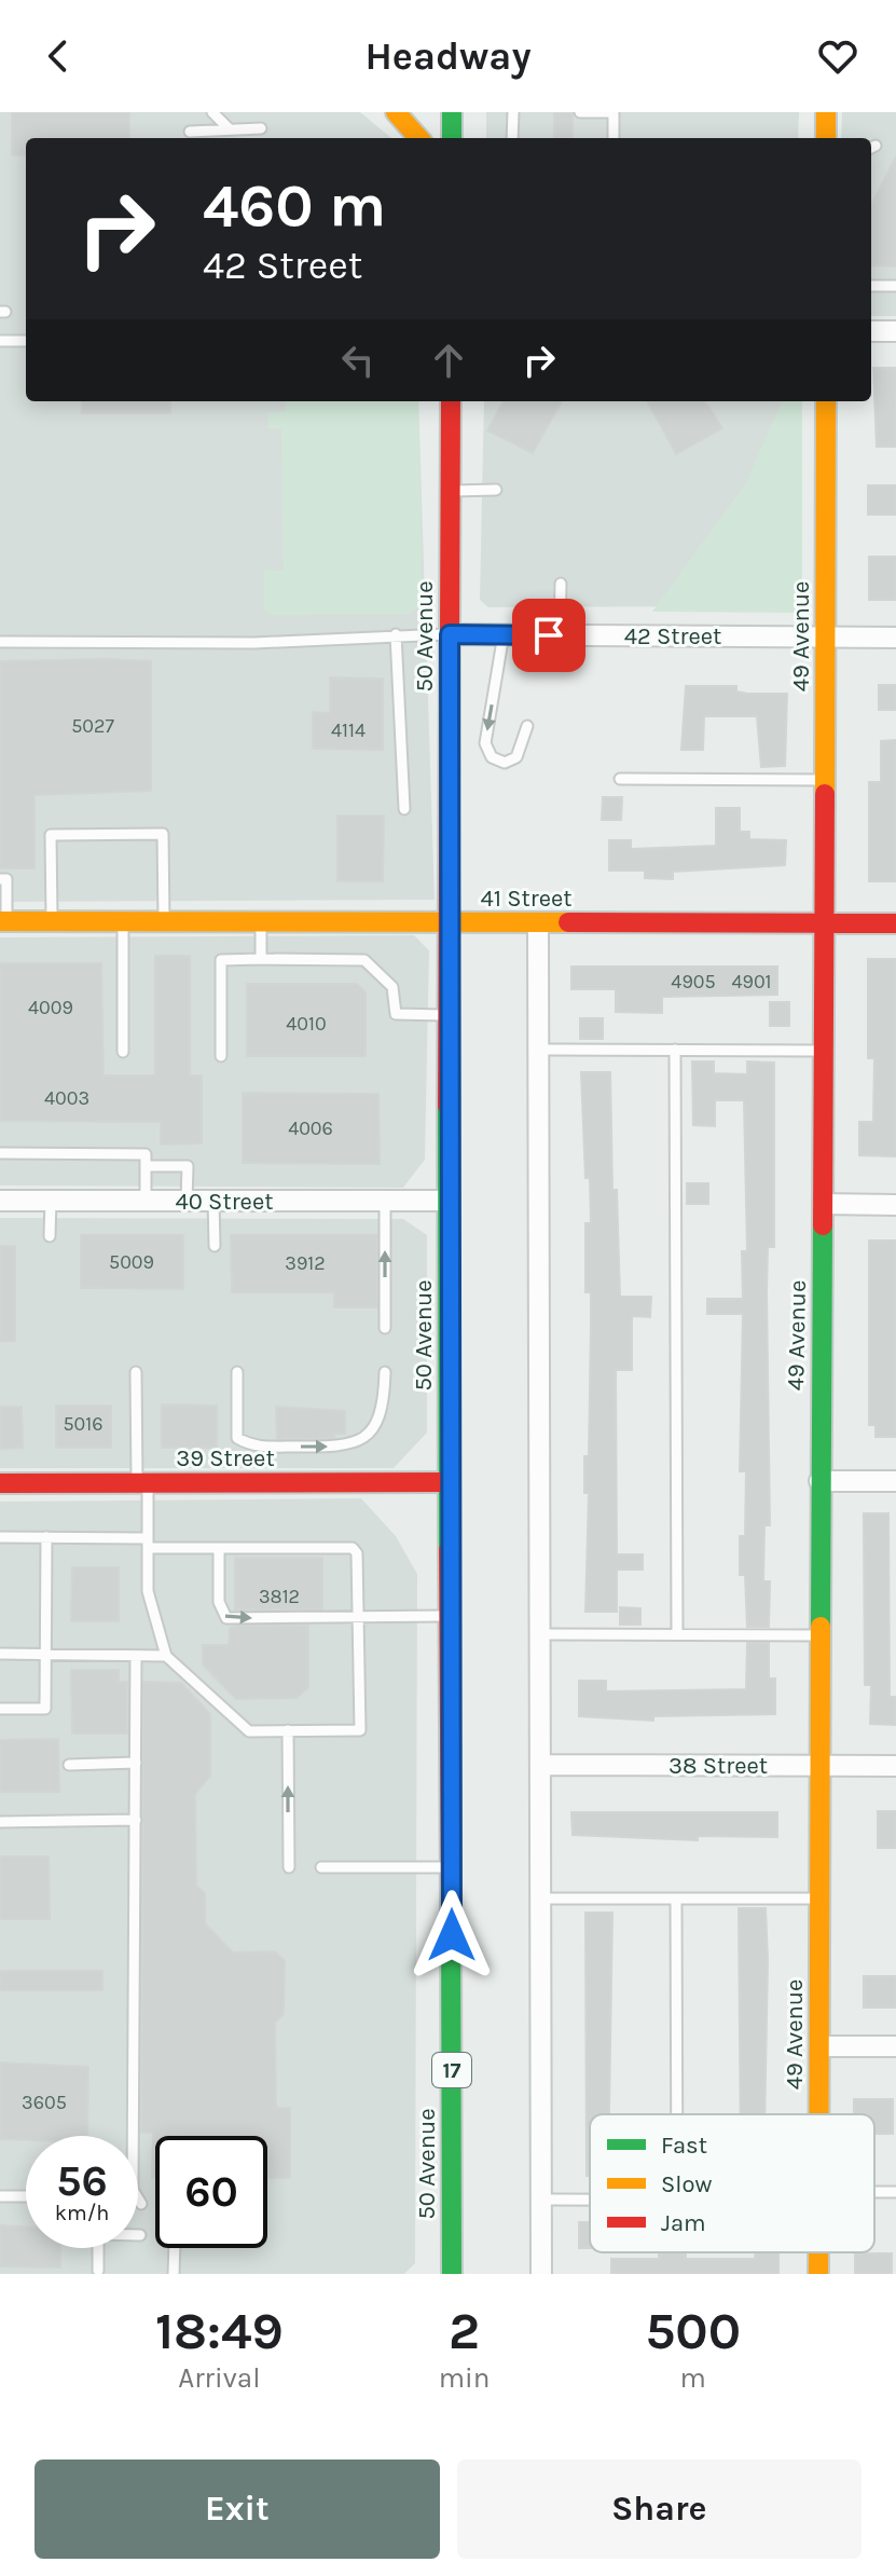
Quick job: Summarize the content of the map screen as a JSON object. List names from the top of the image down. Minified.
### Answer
{"streets":{"main road":["50 Avenue","49 Avenue","41 Street","39 Street","17"],"street":["42 Street","40 Street","38 Street"]},"crossings":[["42 Street","50 Avenue"],["42 Street","49 Avenue"],["50 Avenue","41 Street"],["50 Avenue","40 Street"],["50 Avenue","39 Street"],["49 Avenue","41 Street"],["49 Avenue","38 Street"]],"house_numbers":["5027","4114","4905","4901","4009","4010","4003","4006","5009","3912","5016","3812","3605"],"legend":["Fast","Slow","Jam"],"page":{"header":"Headway","turn":["460 m","42 Street"],"speed":"56 km/h","limit":"60","eta":["18:49","Arrival","2","min","500","m"],"buttons":["Exit","Share"]}}
